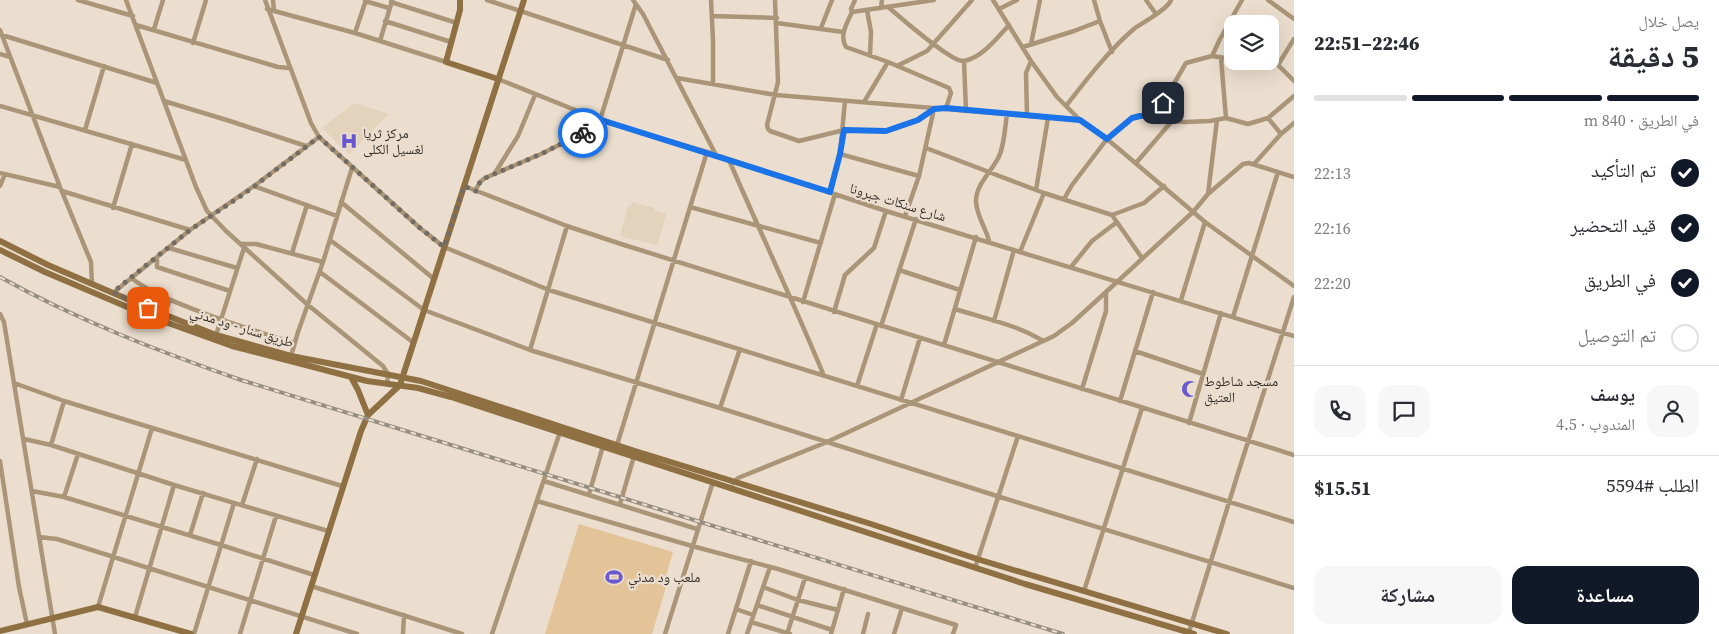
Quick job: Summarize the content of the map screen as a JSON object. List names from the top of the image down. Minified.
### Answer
{"streets":{"main road":["طريق سنار - ود مدني"],"street":["شارع سنكات جبرونا"]},"places":{"hospital":["مركز ثريا لغسيل الكلى"],"mosque":["مسجد شاطوط العتيق"],"sports":["ملعب ود مدني"]},"page":{"heading":["5 دقيقة","يصل خلال","22:46–22:51"],"panel":["يوسف","المندوب · 4.5","الطلب #5594","$15.51"],"bar":"في الطريق · 840 m","list":[["تم التأكيد","22:13"],["قيد التحضير","22:16"],["في الطريق","22:20"],"تم التوصيل"],"buttons":["مساعدة","مشاركة"]}}
